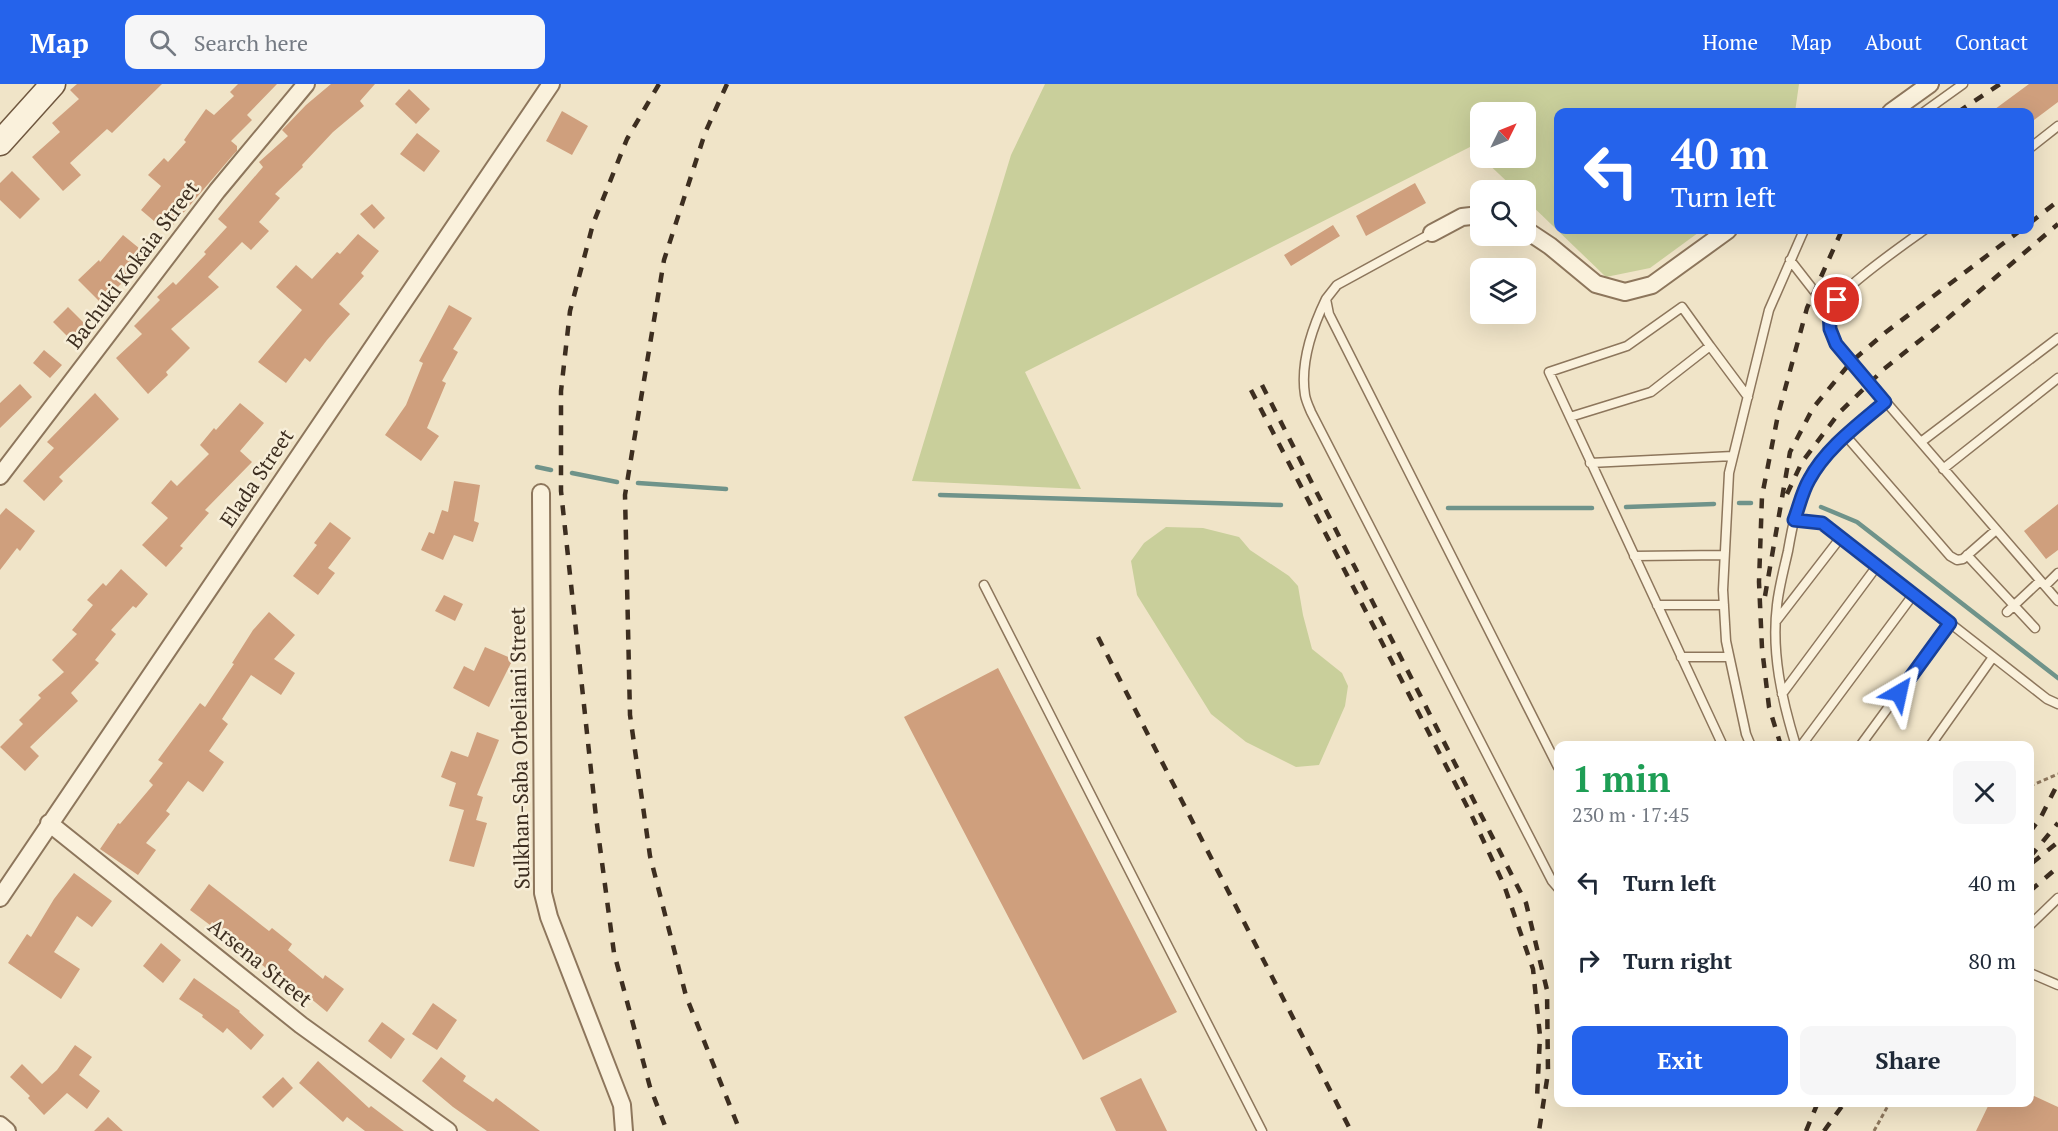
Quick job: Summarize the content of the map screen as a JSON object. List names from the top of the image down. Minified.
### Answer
{"streets":{"street":["Bachuki Kokaia Street","Elada Street","Sulkhan-Saba Orbeliani Street","Arsena Street"]},"crossings":[["Elada Street","Arsena Street"]],"north":"top right","page":{"header":"Map","search":"Search here","nav":["Home","Map","About","Contact"],"turn":["40 m","Turn left"],"heading":["1 min","230 m · 17:45"],"list":[{"name":"Turn left","value":"40 m"},{"name":"Turn right","value":"80 m"}],"buttons":["Exit","Share"]}}
